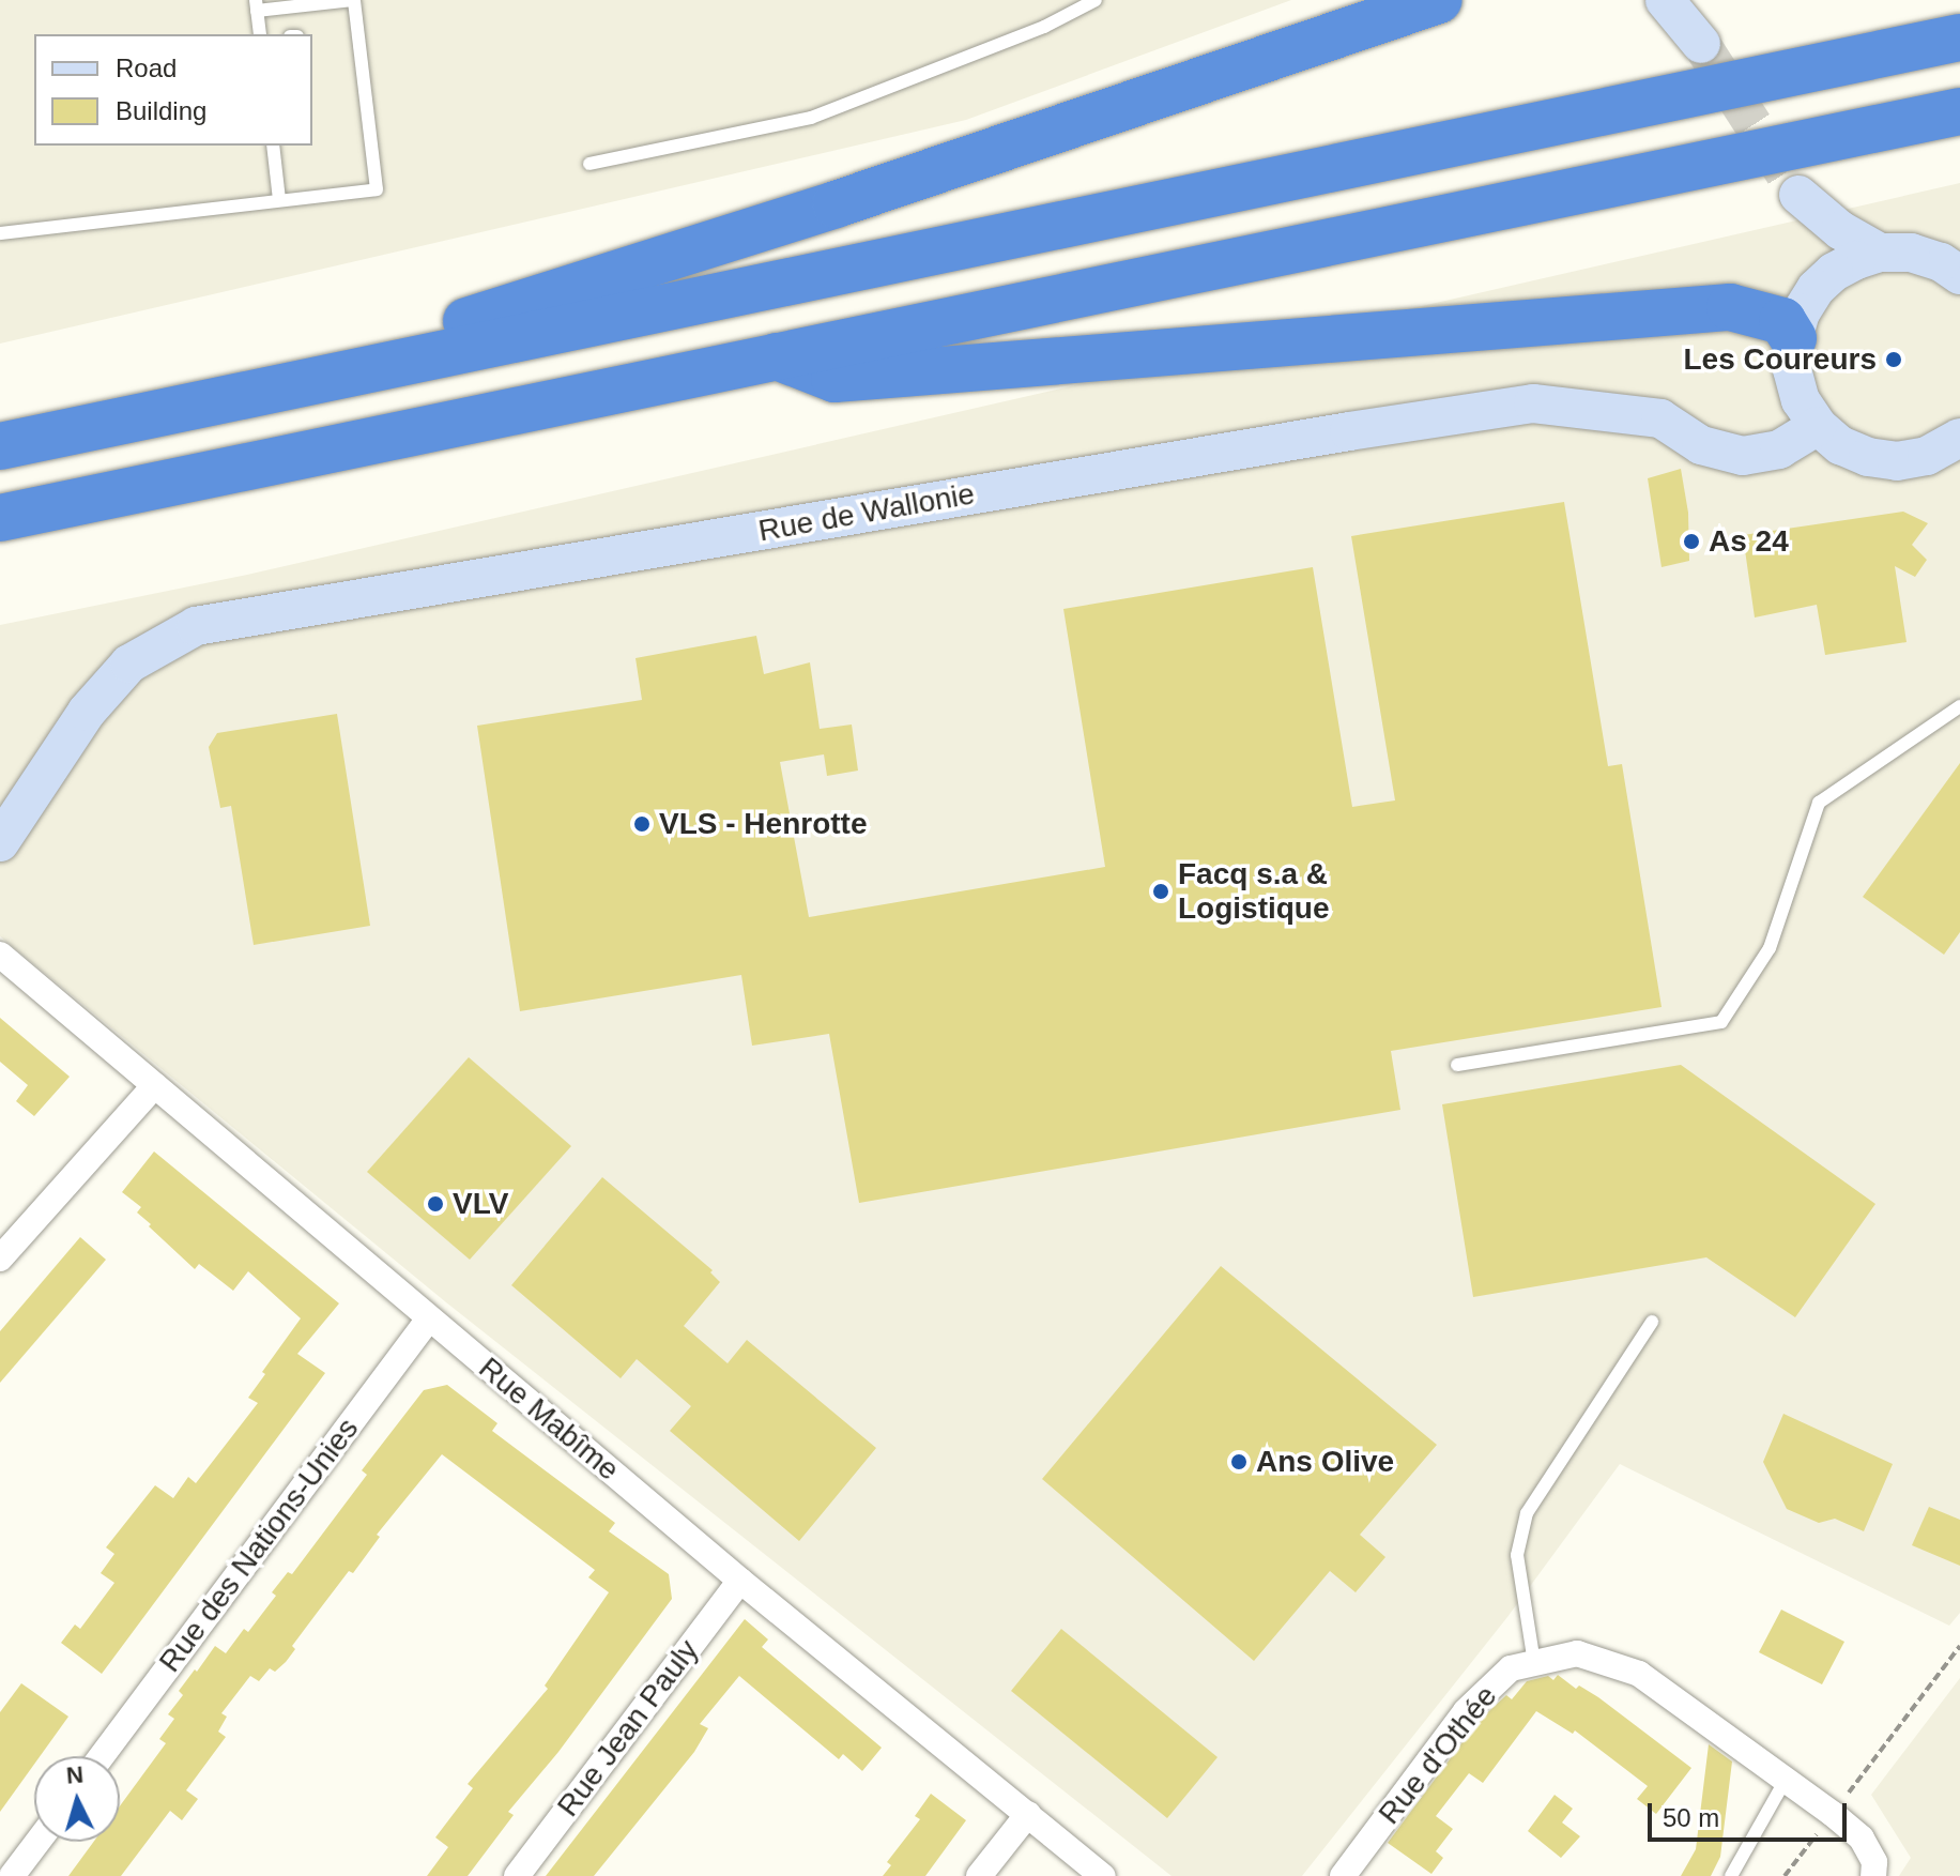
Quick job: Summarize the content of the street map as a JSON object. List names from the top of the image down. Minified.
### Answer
{"streets":{"street":["Rue de Wallonie","Rue Mabîme","Rue des Nations-Unies","Rue Jean Pauly","Rue d'Othée"]},"crossings":[["Rue Mabîme","Rue des Nations-Unies"],["Rue Mabîme","Rue Jean Pauly"]],"places":["Les Coureurs","As 24","VLS - Henrotte","Facq s.a & Logistique","VLV","Ans Olive"],"legend":["Road","Building"],"scale_bar":"50 m","north":"top"}
